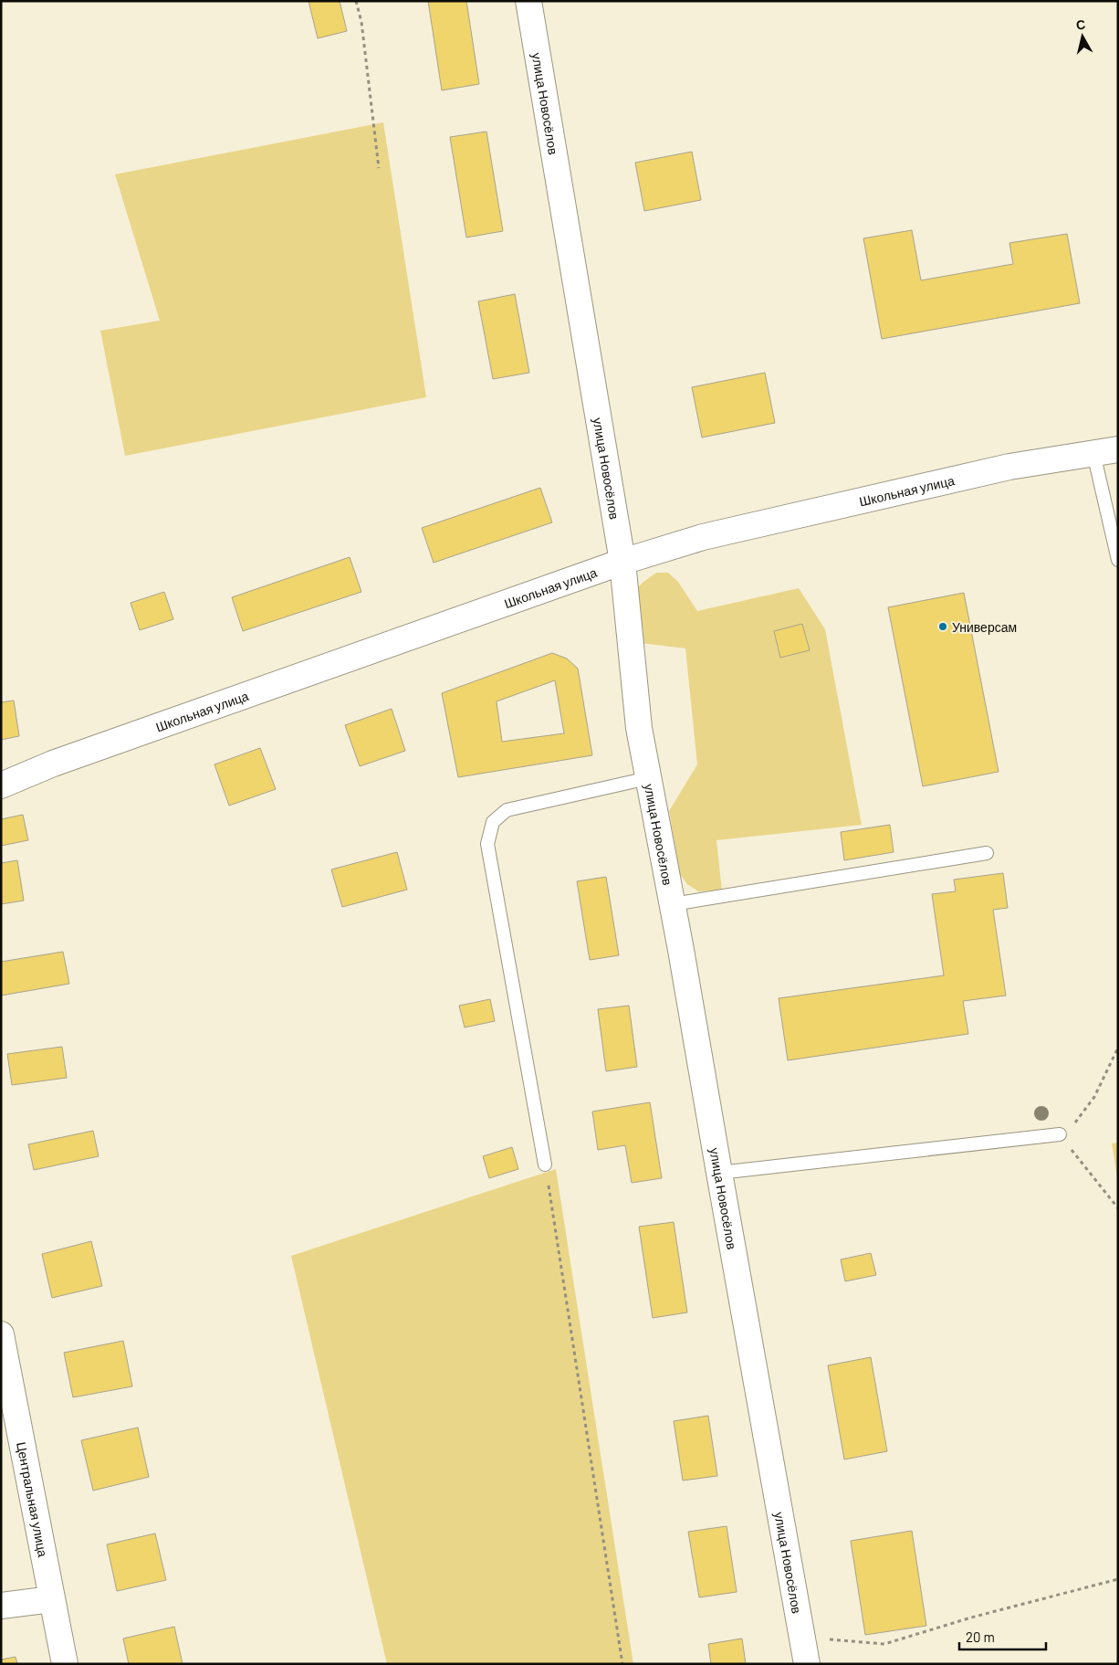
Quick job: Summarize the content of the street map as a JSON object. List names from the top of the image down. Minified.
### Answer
{"streets":{"street":["улица Новосёлов","Школьная улица","Центральная улица"]},"crossings":[["улица Новосёлов","Школьная улица"]],"places":["Универсам"],"scale_bar":"20 m","north":"top"}
